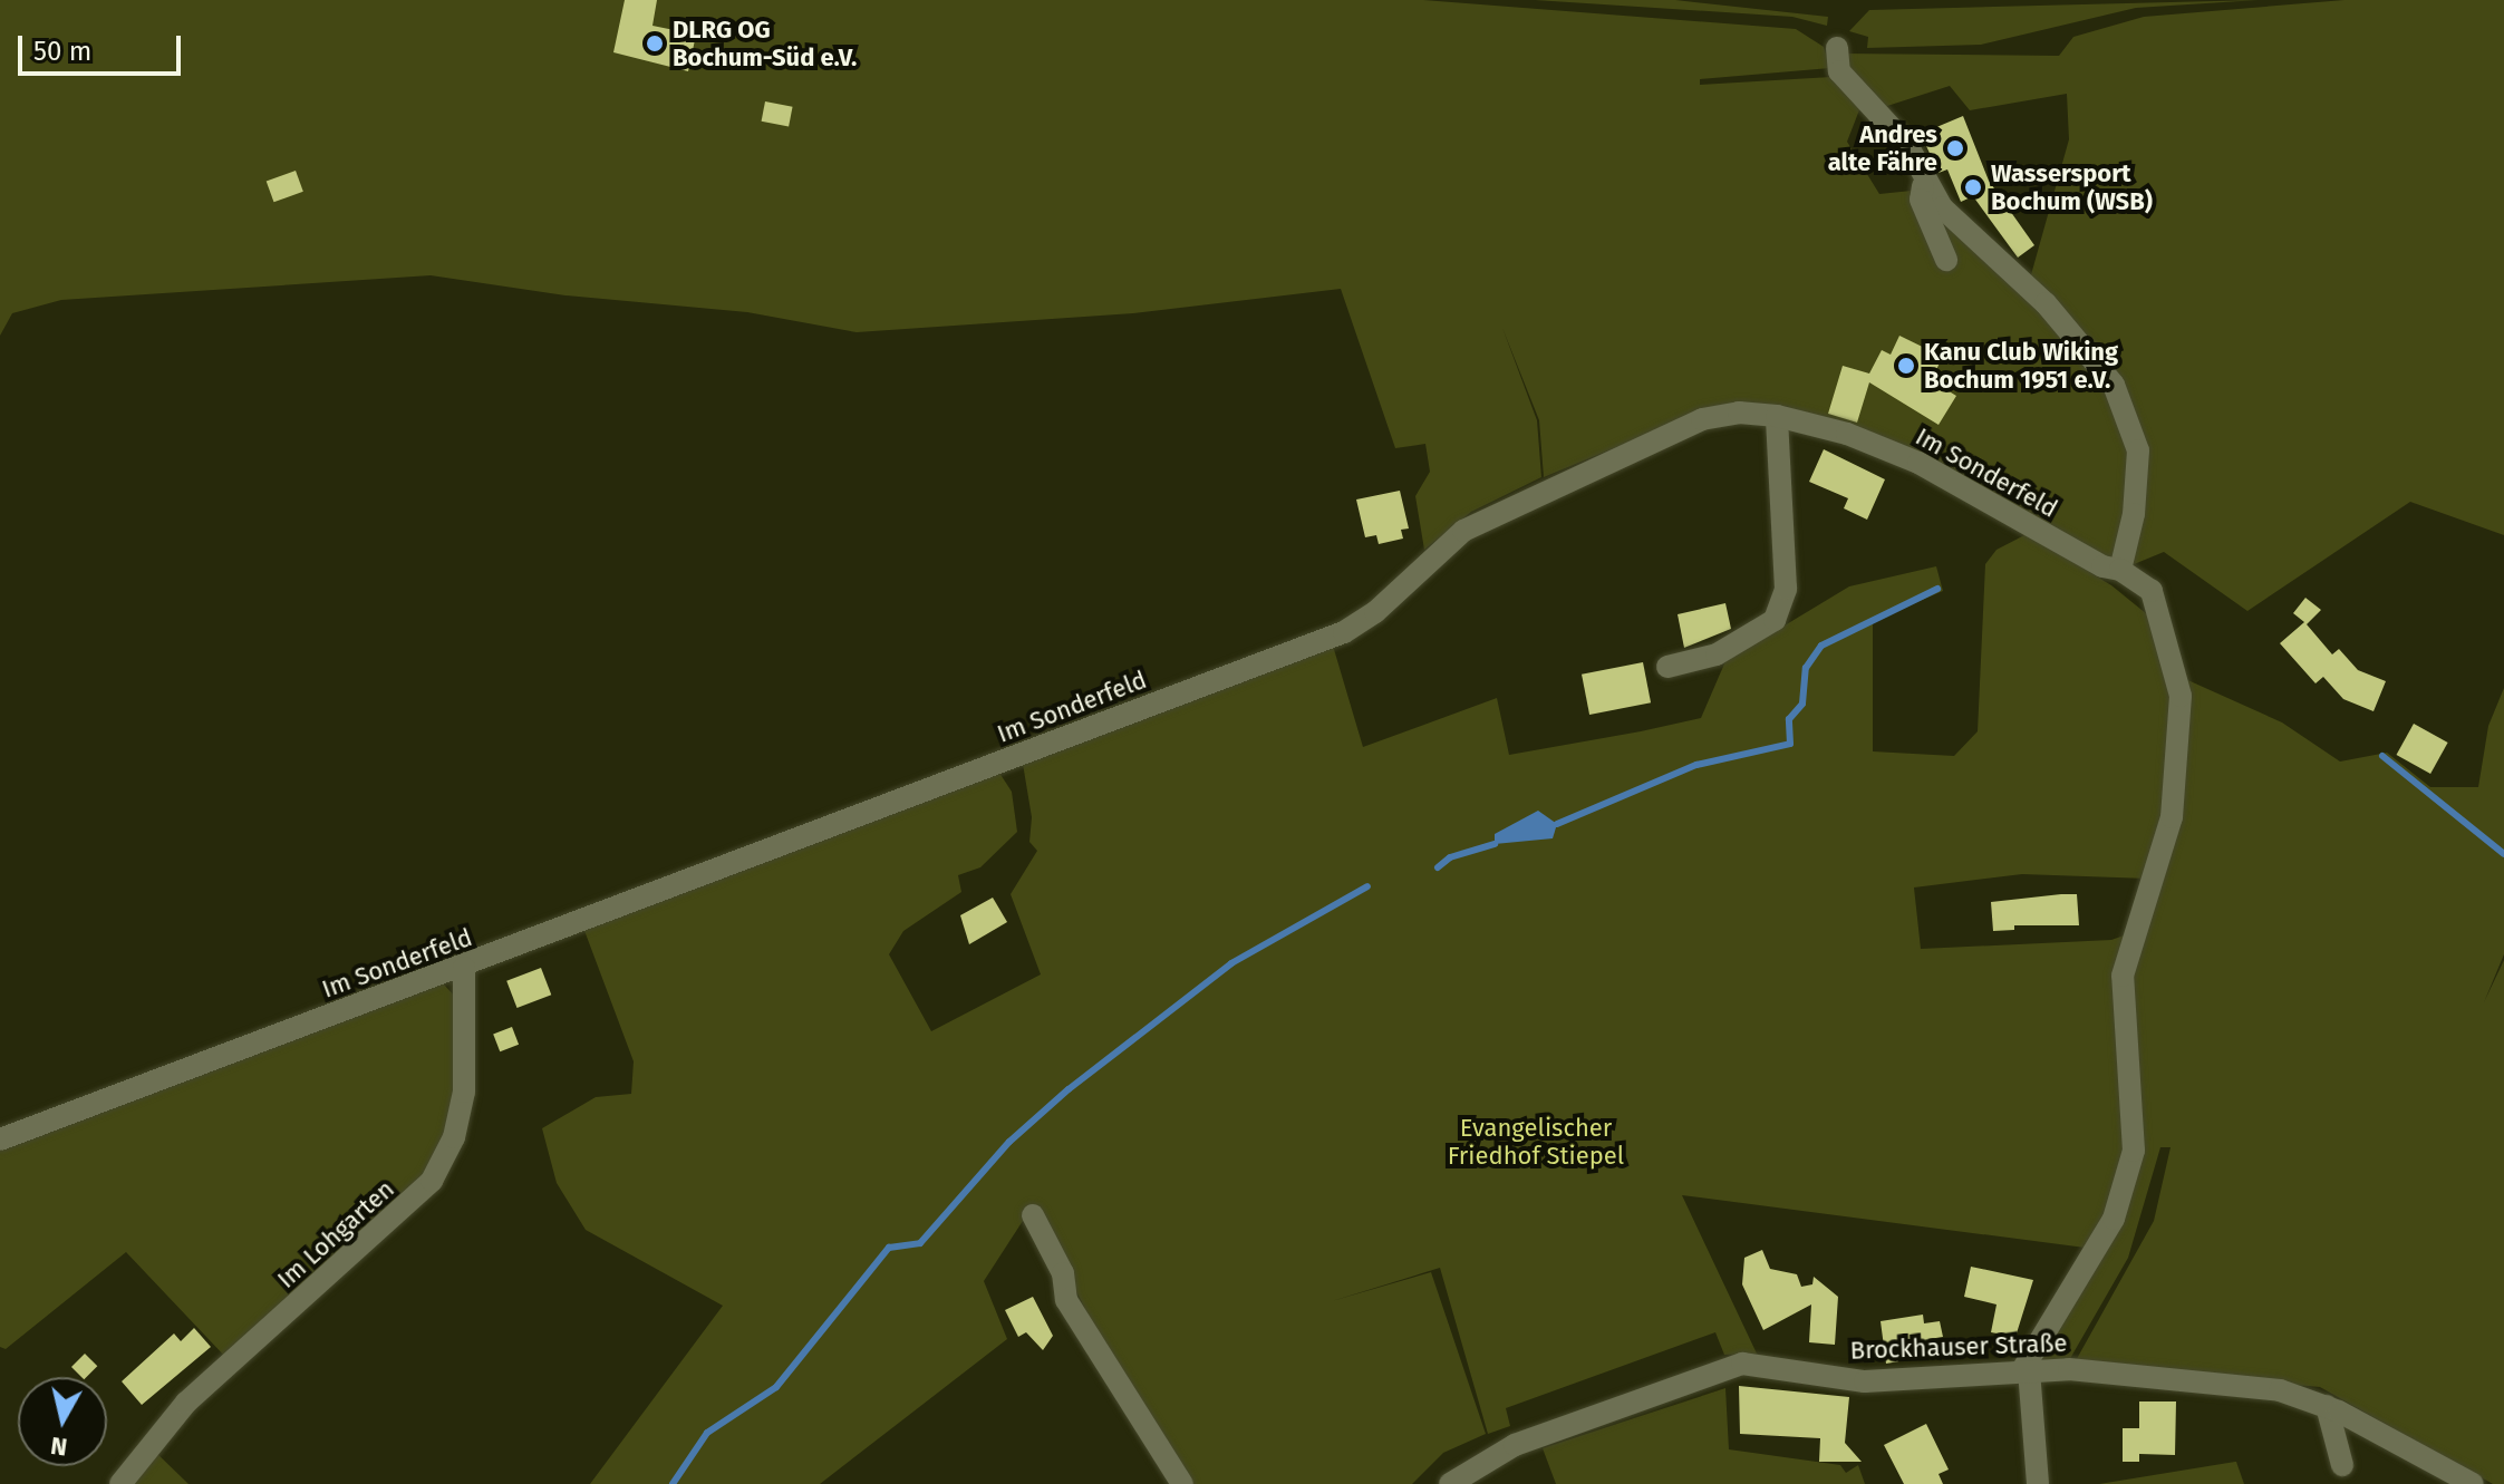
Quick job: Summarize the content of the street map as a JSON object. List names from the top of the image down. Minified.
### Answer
{"streets":{"street":["Im Sonderfeld","Im Lohgarten","Brockhauser Straße"]},"crossings":[["Im Sonderfeld","Im Lohgarten"],["Im Sonderfeld","Brockhauser Straße"]],"parks":["Evangelischer Friedhof Stiepel"],"places":["DLRG OG Bochum-Süd e.V.","Andres alte Fähre","Wassersport Bochum (WSB)","Kanu Club Wiking Bochum 1951 e.V."],"scale_bar":"50 m","north":"bottom"}
